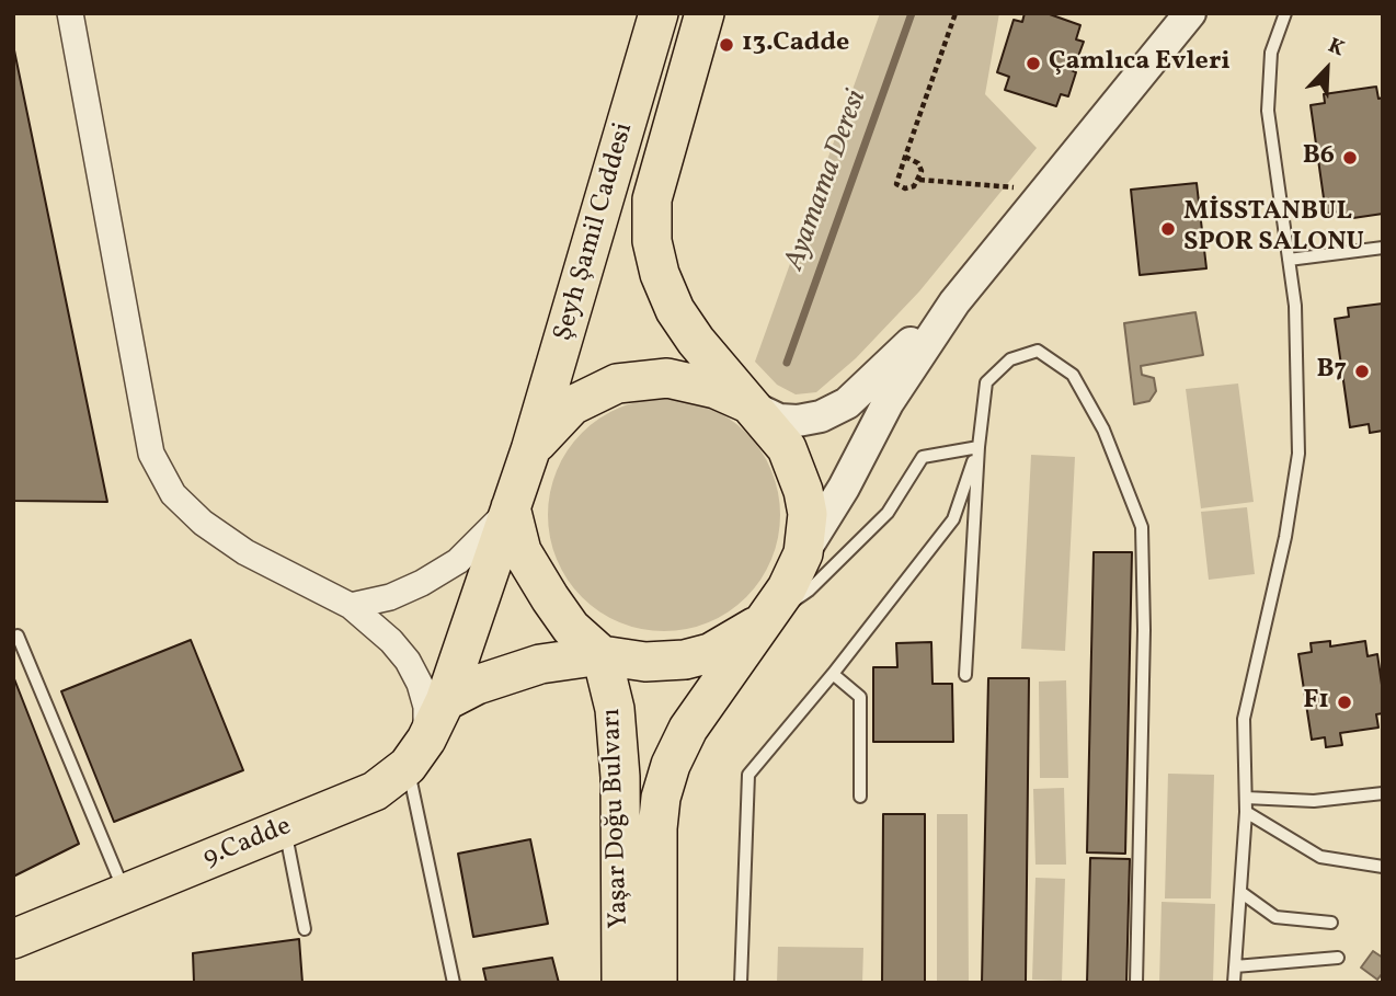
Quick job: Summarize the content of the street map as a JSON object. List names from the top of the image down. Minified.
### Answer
{"streets":{"main road":["Şeyh Şamil Caddesi","Yaşar Doğu Bulvarı","9.Cadde"]},"crossings":[["Şeyh Şamil Caddesi","Yaşar Doğu Bulvarı"],["Şeyh Şamil Caddesi","9.Cadde"]],"water":["Ayamama Deresi"],"places":["13.Cadde","Çamlıca Evleri","B6","MİSSTANBUL SPOR SALONU","B7","F1"],"north":"top right"}
